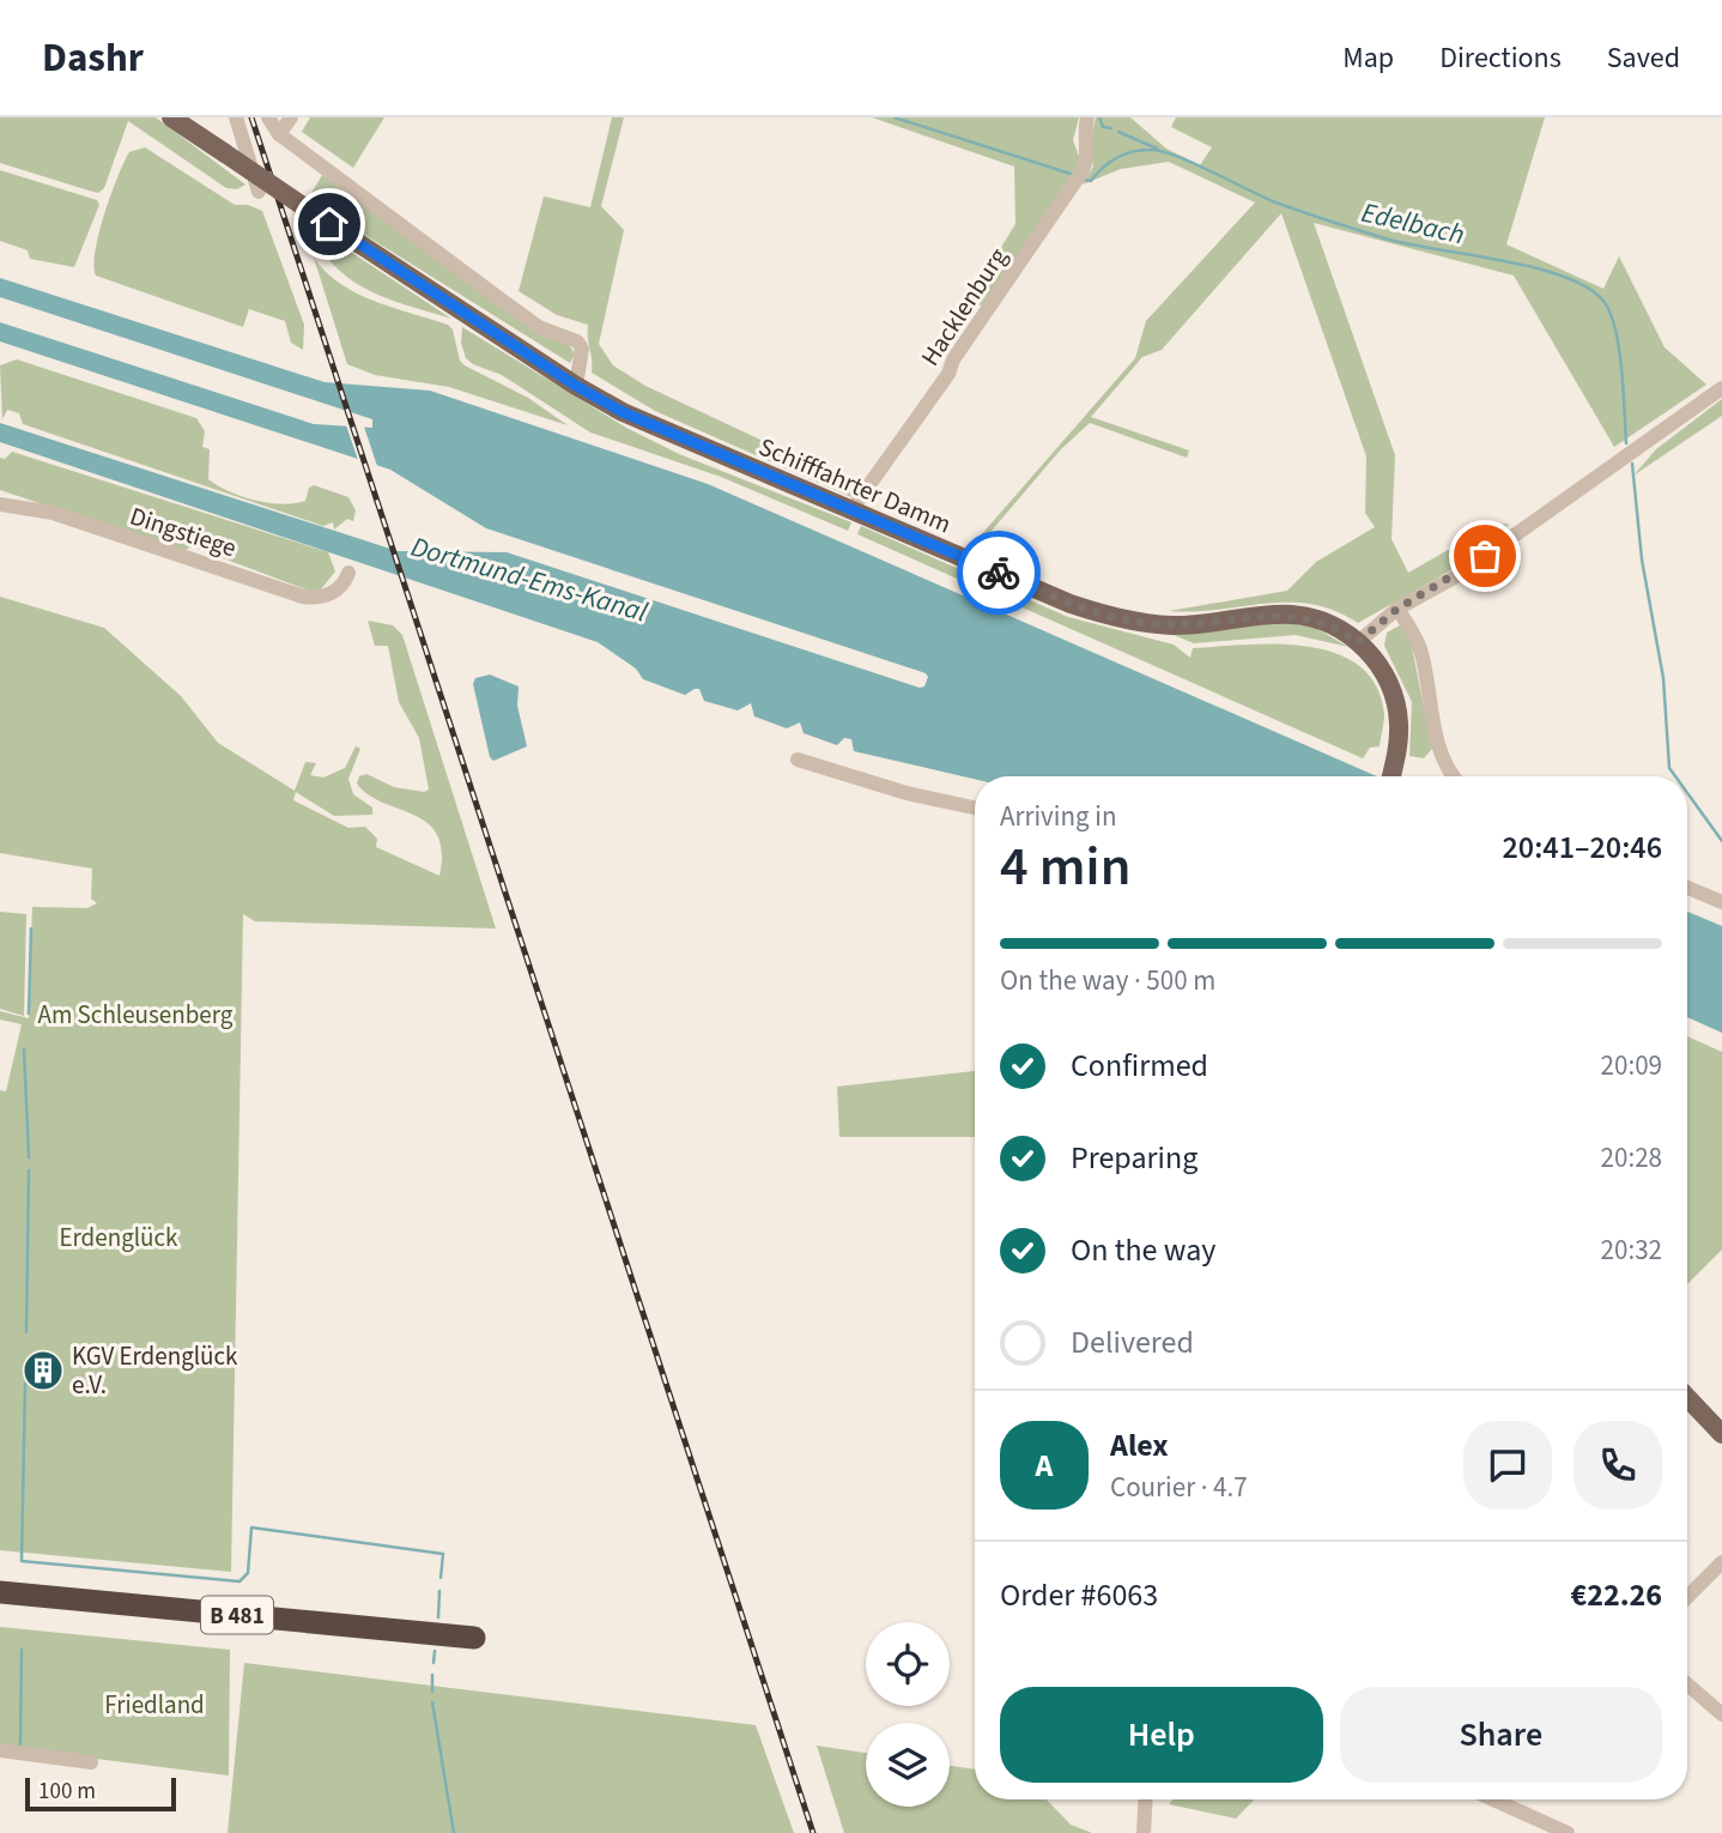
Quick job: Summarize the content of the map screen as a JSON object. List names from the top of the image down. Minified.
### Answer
{"streets":{"highway":["B 481"],"main road":["Schifffahrter Damm"],"street":["Hacklenburg","Dingstiege"]},"crossings":[["Hacklenburg","Schifffahrter Damm"]],"water":["Edelbach","Dortmund-Ems-Kanal"],"parks":["Am Schleusenberg","Erdenglück","Friedland"],"places":{"building":["KGV Erdenglück e.V."]},"scale_bar":"100 m","page":{"header":"Dashr","nav":["Map","Directions","Saved"],"heading":["4 min","Arriving in","20:41–20:46"],"panel":["Alex","Courier · 4.7","Order #6063","€22.26"],"bar":"On the way · 500 m","list":[["Confirmed","20:09"],["Preparing","20:28"],["On the way","20:32"],"Delivered"],"round":"A","buttons":["Help","Share"],"scale":"100 m"}}
